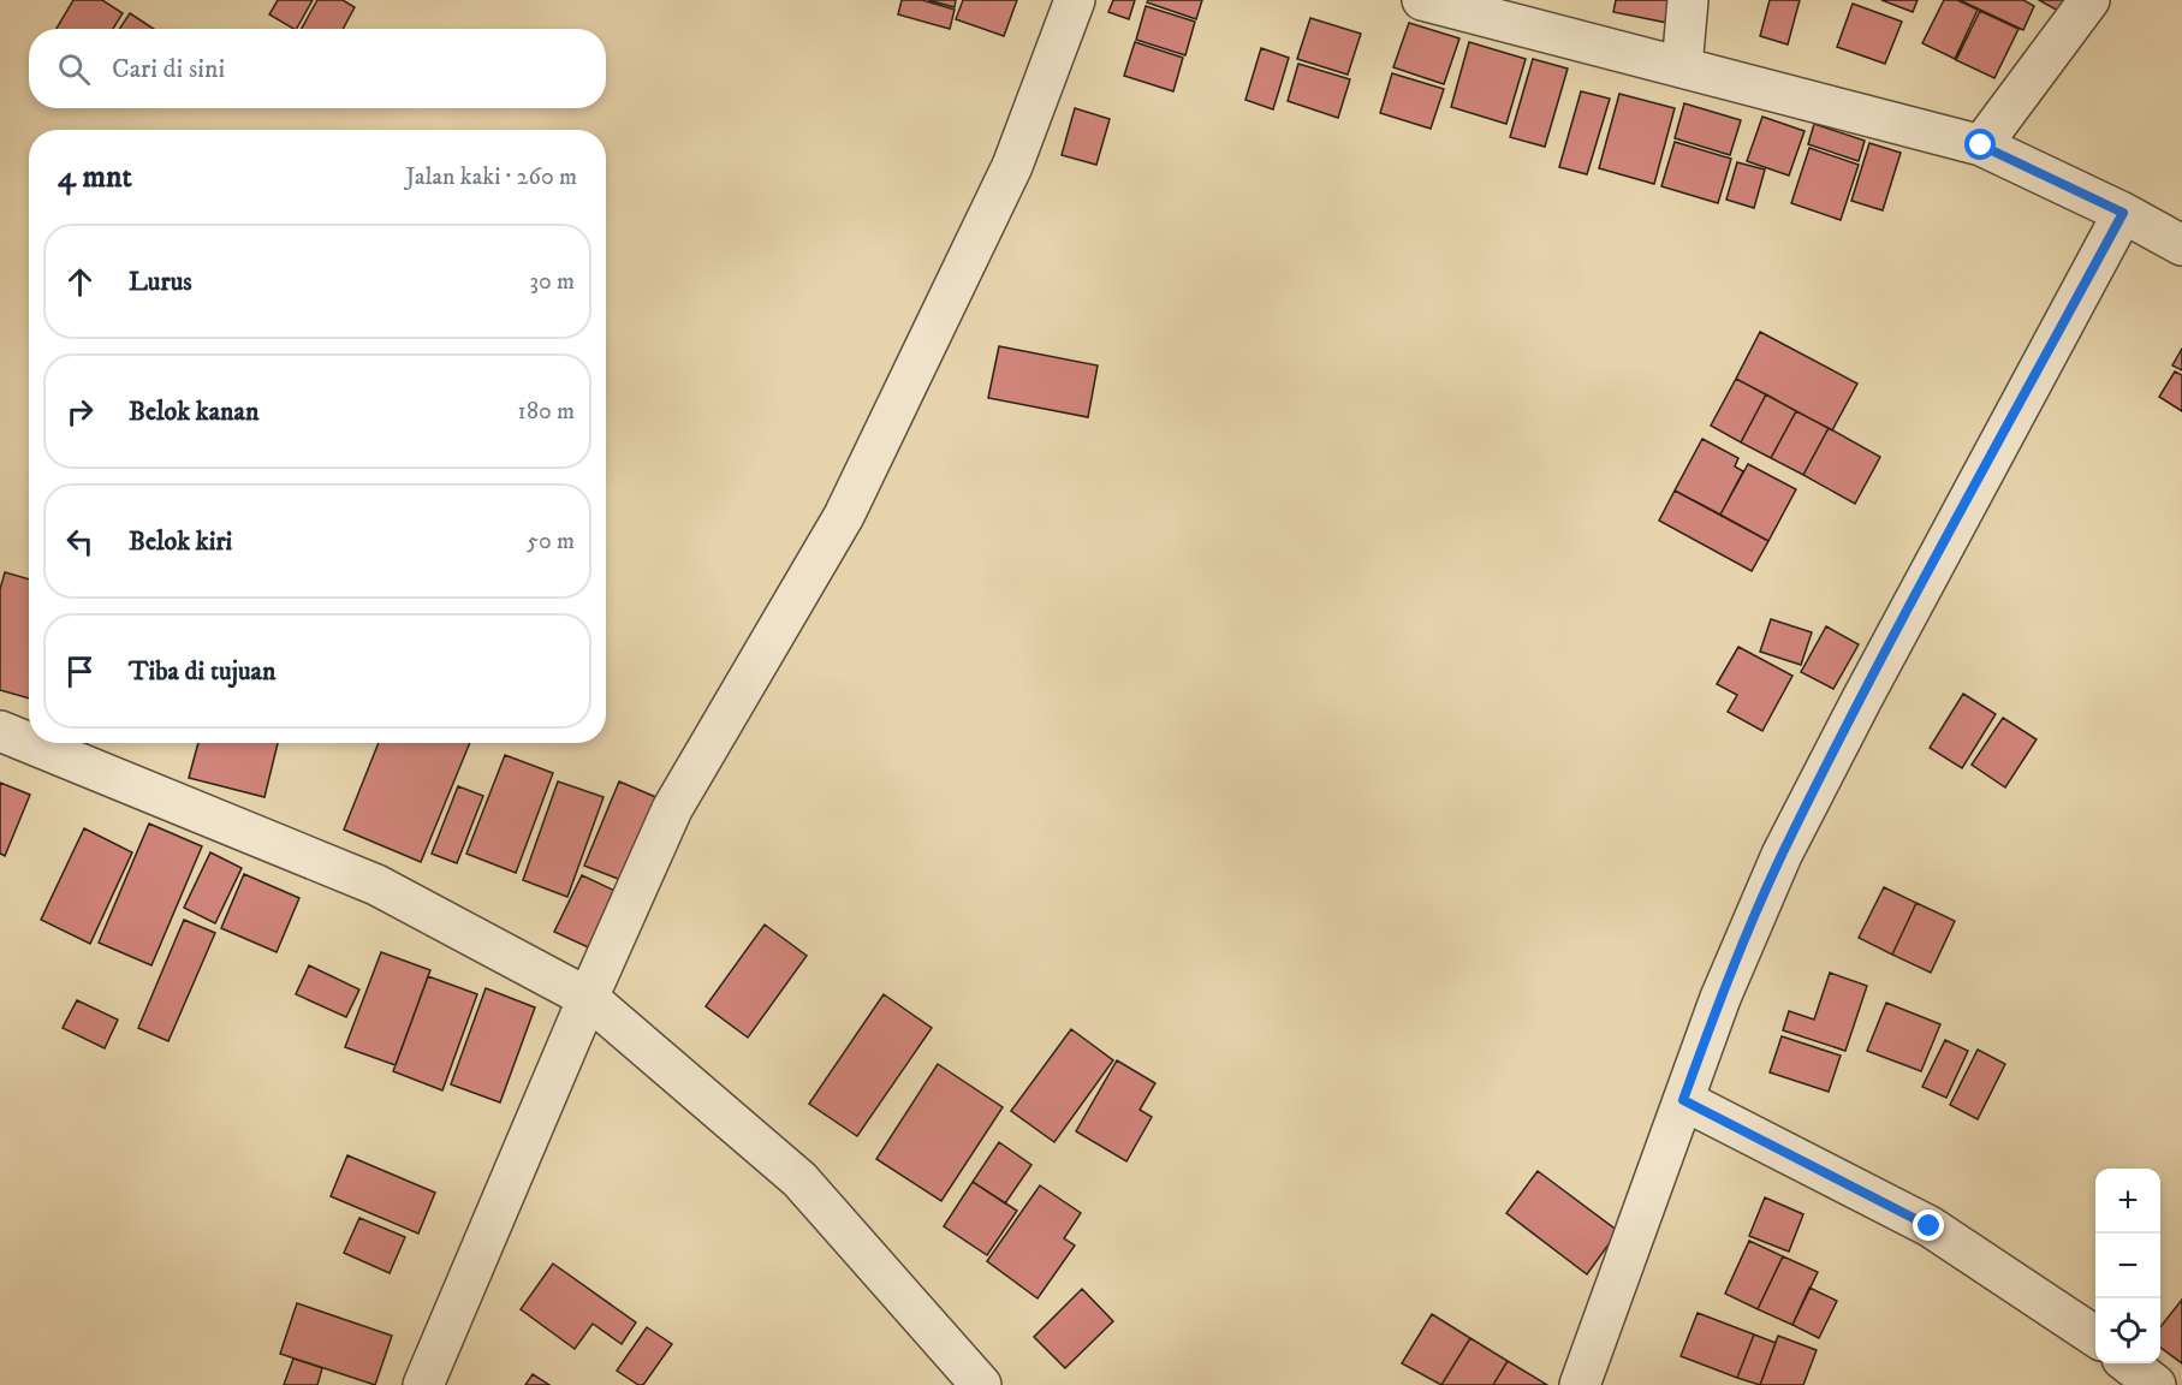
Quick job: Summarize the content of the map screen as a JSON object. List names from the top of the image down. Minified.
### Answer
{"page":{"search":"Cari di sini","heading":["4 mnt","Jalan kaki · 260 m"],"list":[["Lurus","30 m"],["Belok kanan","180 m"],["Belok kiri","50 m"],"Tiba di tujuan"],"map_buttons":["+","−"]}}
